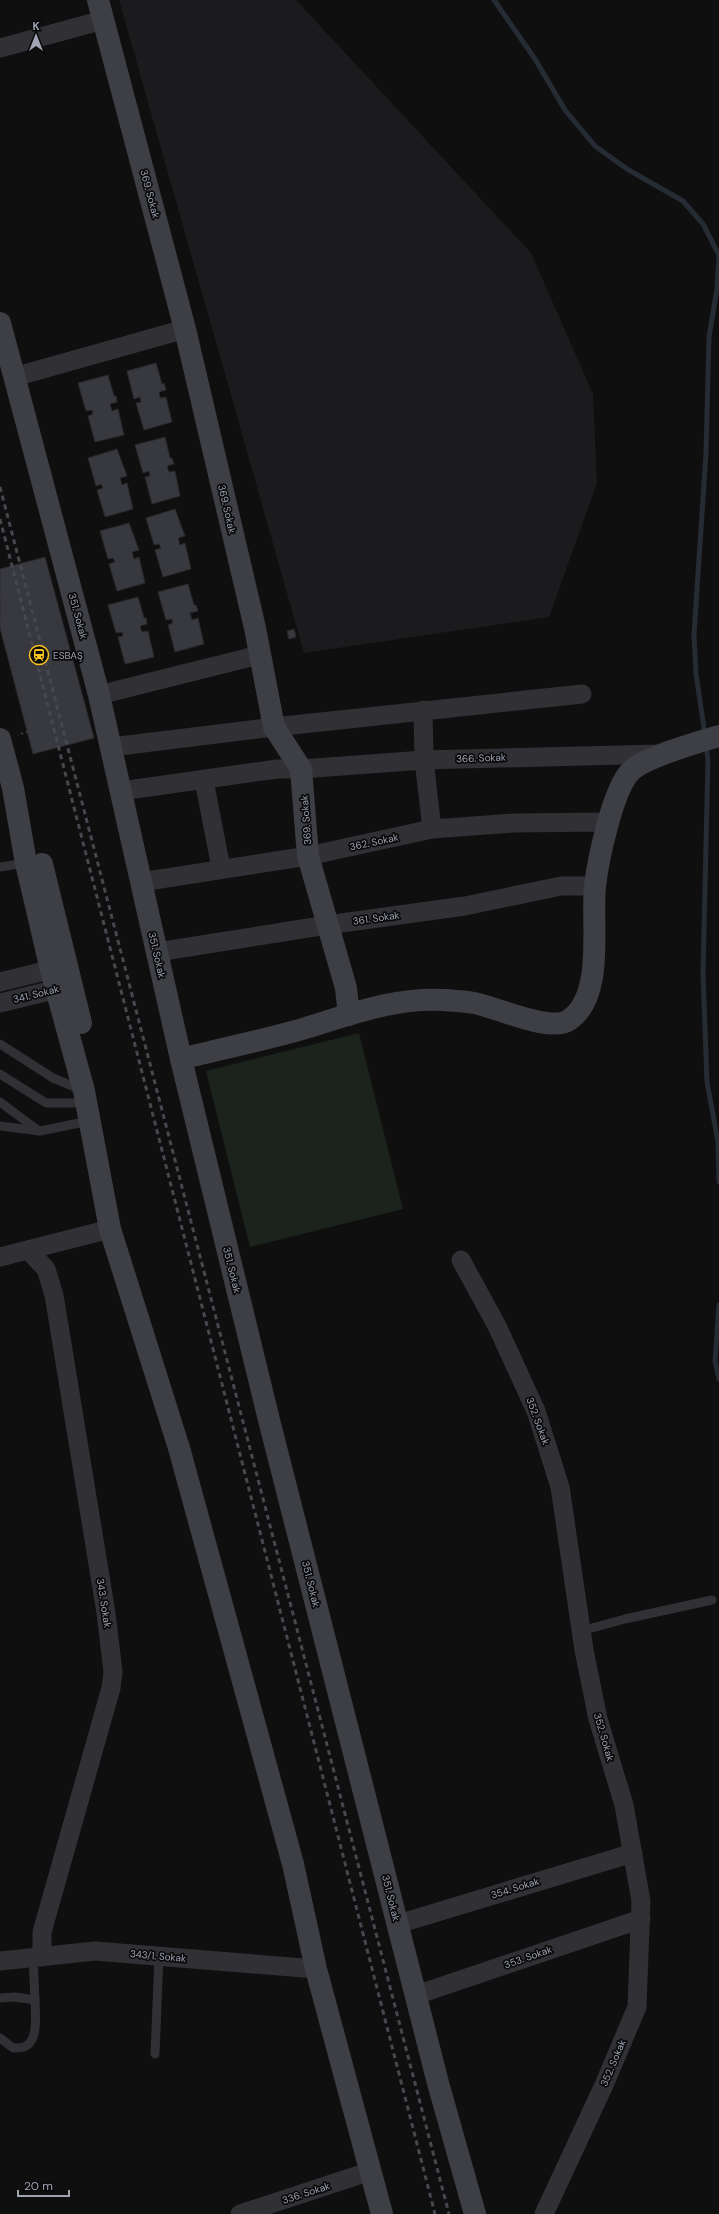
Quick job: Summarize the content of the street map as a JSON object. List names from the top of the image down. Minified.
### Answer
{"streets":{"street":["369. Sokak","351. Sokak","366. Sokak","362. Sokak","361. Sokak","341. Sokak","352. Sokak","343. Sokak","354. Sokak","343/1. Sokak","353. Sokak","336. Sokak"]},"crossings":[["369. Sokak","366. Sokak"],["369. Sokak","362. Sokak"],["369. Sokak","361. Sokak"],["351. Sokak","366. Sokak"],["351. Sokak","362. Sokak"],["351. Sokak","361. Sokak"],["351. Sokak","354. Sokak"],["351. Sokak","353. Sokak"],["352. Sokak","354. Sokak"],["352. Sokak","353. Sokak"],["343. Sokak","343/1. Sokak"]],"places":{"station":["ESBAŞ"]},"scale_bar":"20 m","north":"top"}
